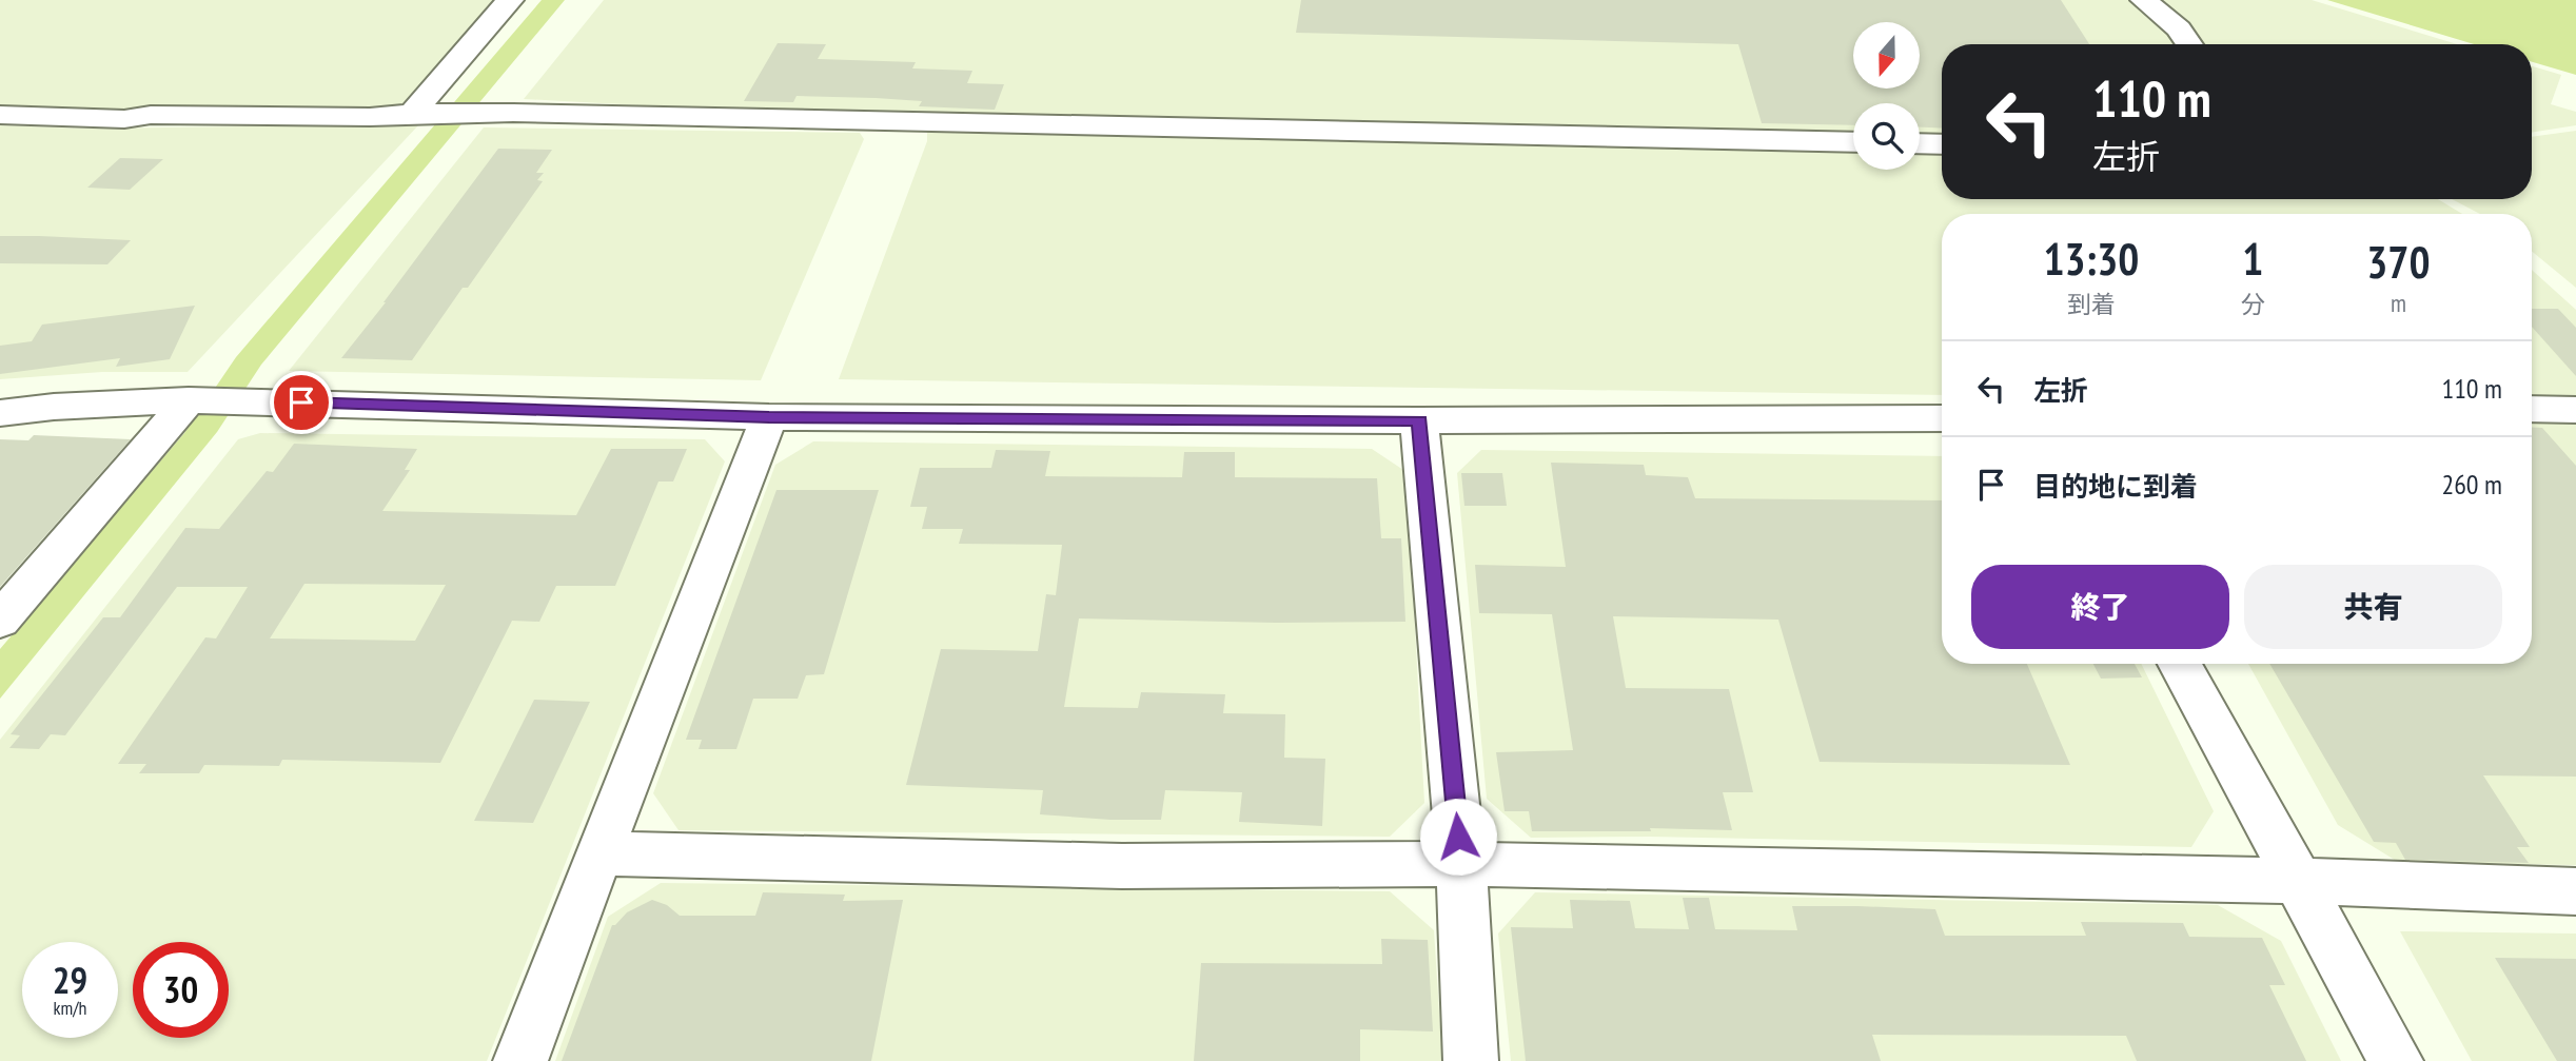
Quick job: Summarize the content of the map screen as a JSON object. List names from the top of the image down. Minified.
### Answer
{"north":"bottom","page":{"turn":["110 m","左折"],"eta":["13:30","到着","1","分","370","m"],"list":[{"name":"左折","value":"110 m"},{"name":"目的地に到着","value":"260 m"}],"buttons":["終了","共有"],"speed":"29 km/h","limit":"30"}}
